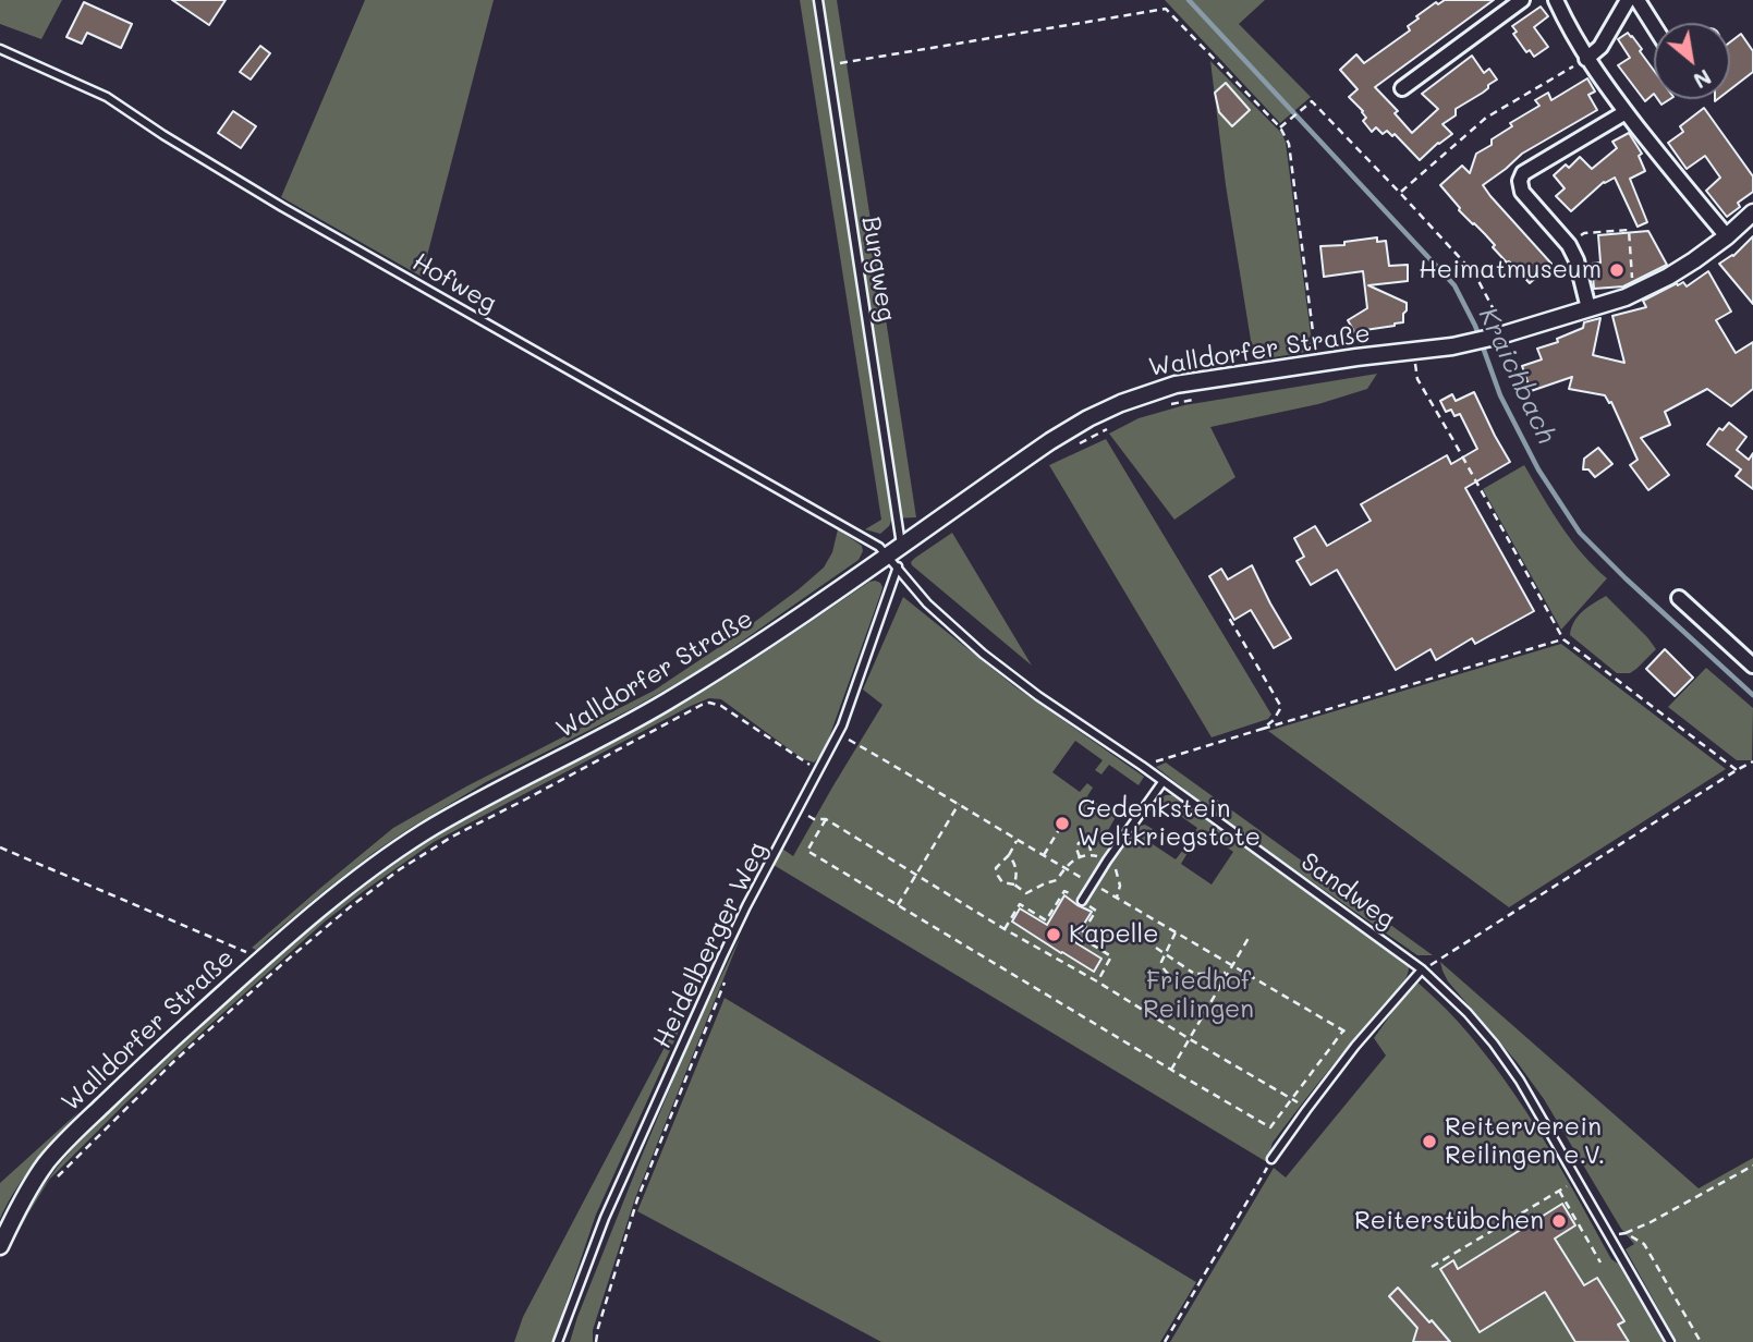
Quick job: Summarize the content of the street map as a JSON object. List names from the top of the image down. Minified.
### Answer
{"streets":{"street":["Walldorfer Straße"],"lane":["Burgweg","Hofweg","Sandweg","Heidelberger Weg"]},"crossings":[["Burgweg","Walldorfer Straße"],["Hofweg","Walldorfer Straße"],["Hofweg","Sandweg"],["Hofweg","Heidelberger Weg"],["Sandweg","Heidelberger Weg"]],"water":["Kraichbach"],"parks":["Friedhof Reilingen"],"places":["Heimatmuseum","Gedenkstein Weltkriegstote","Kapelle","Reiterverein Reilingen e.V.","Reiterstübchen"],"north":"bottom right"}
